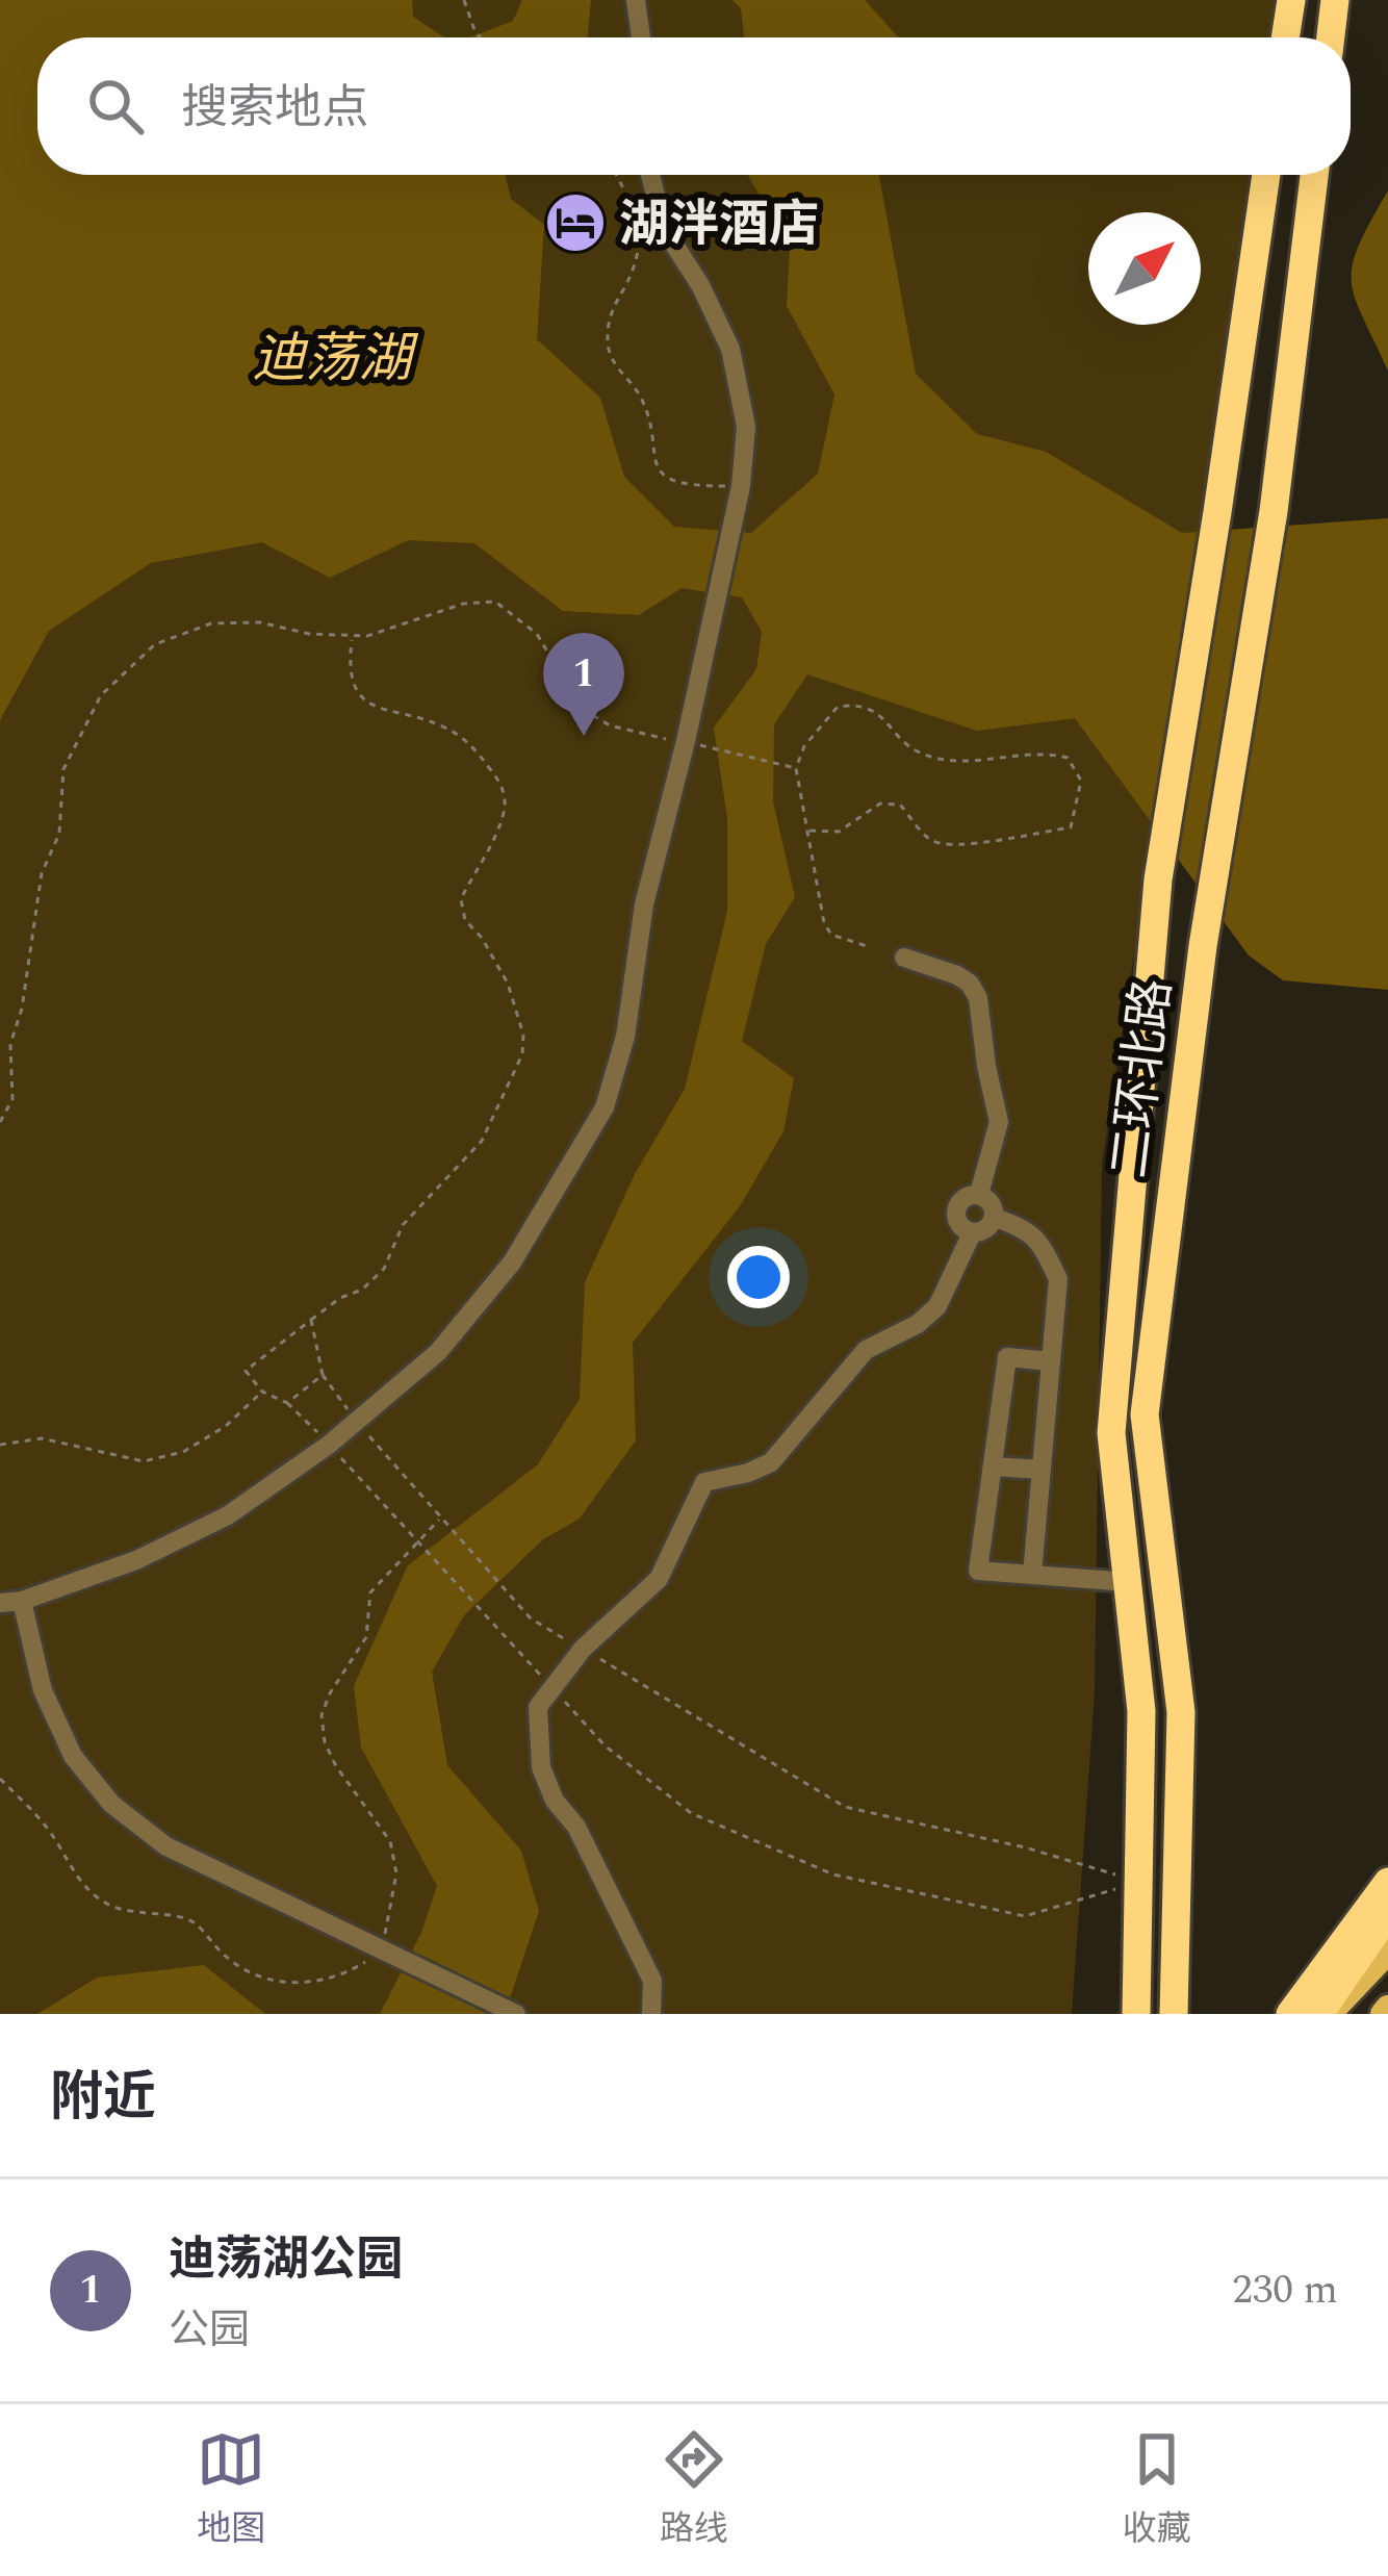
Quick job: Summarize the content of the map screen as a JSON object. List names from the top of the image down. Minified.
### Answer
{"streets":{"highway":["二环北路"]},"water":["迪荡湖"],"places":{"hotel":["湖泮酒店"]},"north":"top right","page":{"search":"搜索地点","pins":"1","heading":"附近","list":[{"mark":"1","name":"迪荡湖公园","note":"公园","value":"230 m"}],"nav":["地图","路线","收藏"]}}
